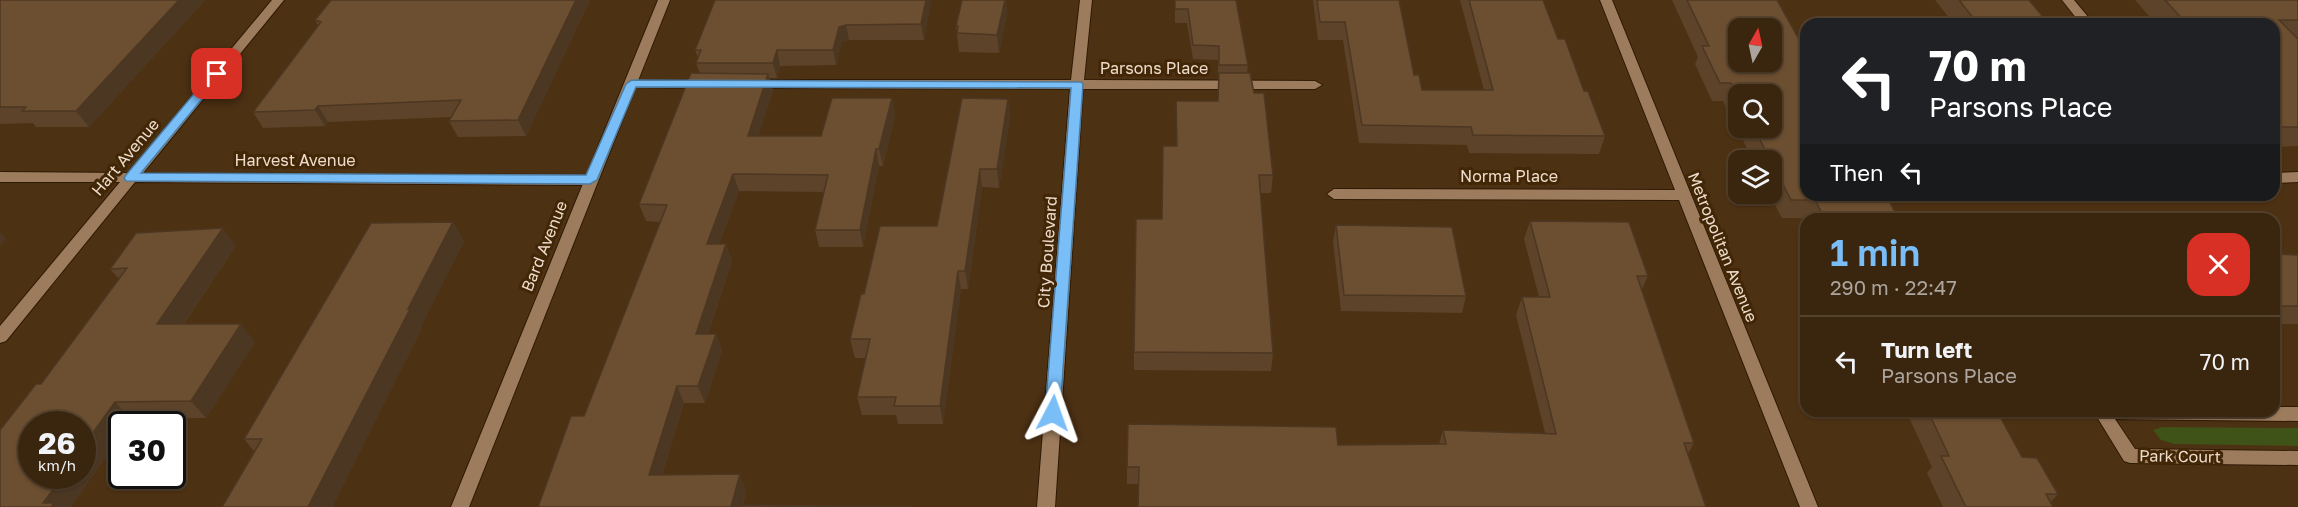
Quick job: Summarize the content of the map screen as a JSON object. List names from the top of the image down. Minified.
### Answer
{"streets":{"street":["Parsons Place","Hart Avenue","Harvest Avenue","Norma Place","Bard Avenue","Metropolitan Avenue","City Boulevard","Park Court"]},"crossings":[["Parsons Place","Bard Avenue"],["Parsons Place","City Boulevard"],["Hart Avenue","Harvest Avenue"],["Harvest Avenue","Bard Avenue"],["Norma Place","Metropolitan Avenue"]],"north":"top","page":{"turn":["70 m","Parsons Place"],"then":"Then","heading":["1 min","290 m · 22:47"],"list":[{"name":"Turn left","note":"Parsons Place","value":"70 m"}],"speed":"26 km/h","limit":"30"}}
